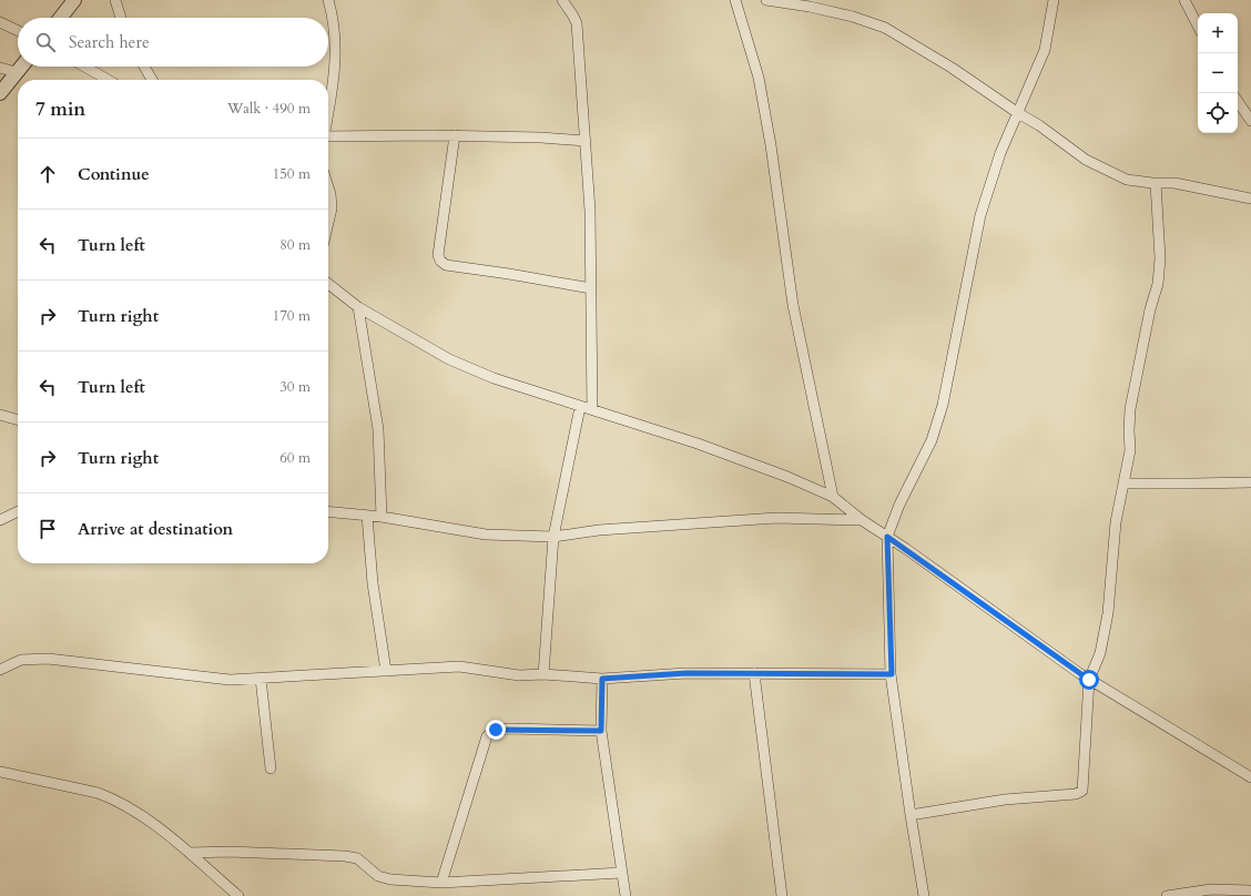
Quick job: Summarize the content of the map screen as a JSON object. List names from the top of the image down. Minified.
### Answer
{"page":{"map_buttons":["+","−"],"search":"Search here","heading":["7 min","Walk · 490 m"],"list":[["Continue","150 m"],["Turn left","80 m"],["Turn right","170 m"],["Turn left","30 m"],["Turn right","60 m"],"Arrive at destination"]}}
